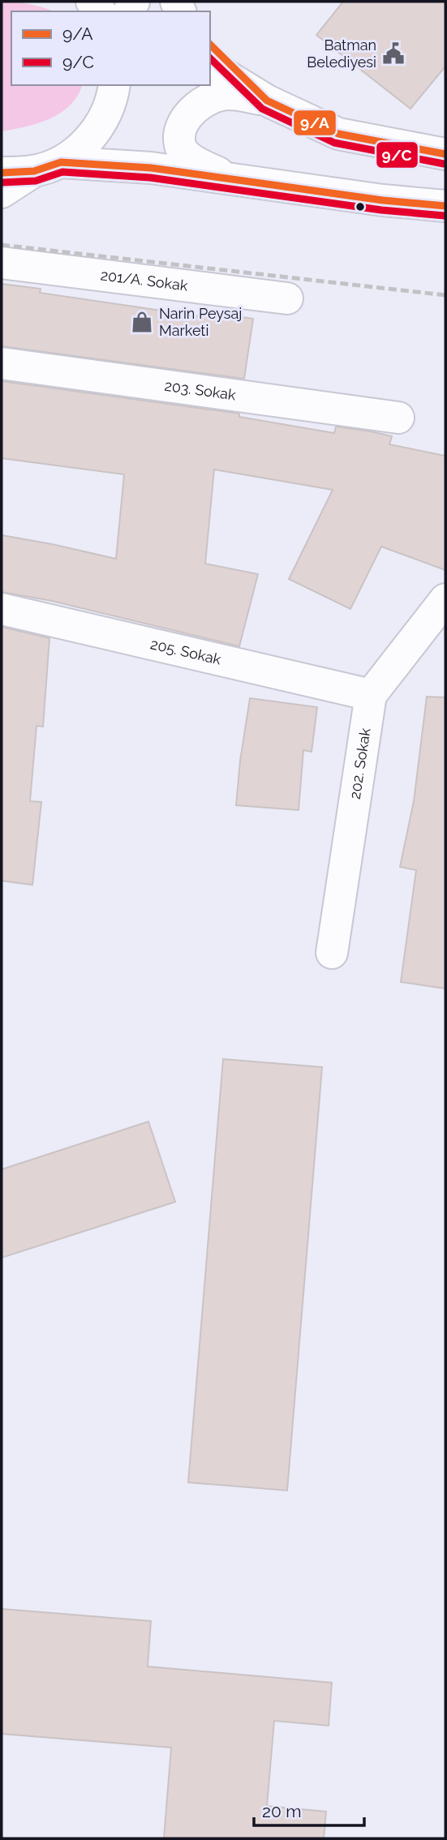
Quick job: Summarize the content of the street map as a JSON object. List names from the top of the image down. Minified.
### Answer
{"streets":{"street":["201/A. Sokak","203. Sokak","205. Sokak","202. Sokak"]},"crossings":[["205. Sokak","202. Sokak"]],"places":{"public building":["Batman Belediyesi"],"shop":["Narin Peysaj Marketi"]},"lines":["transit line 9/A","transit line 9/C"],"legend":["9/A","9/C"],"scale_bar":"20 m"}
